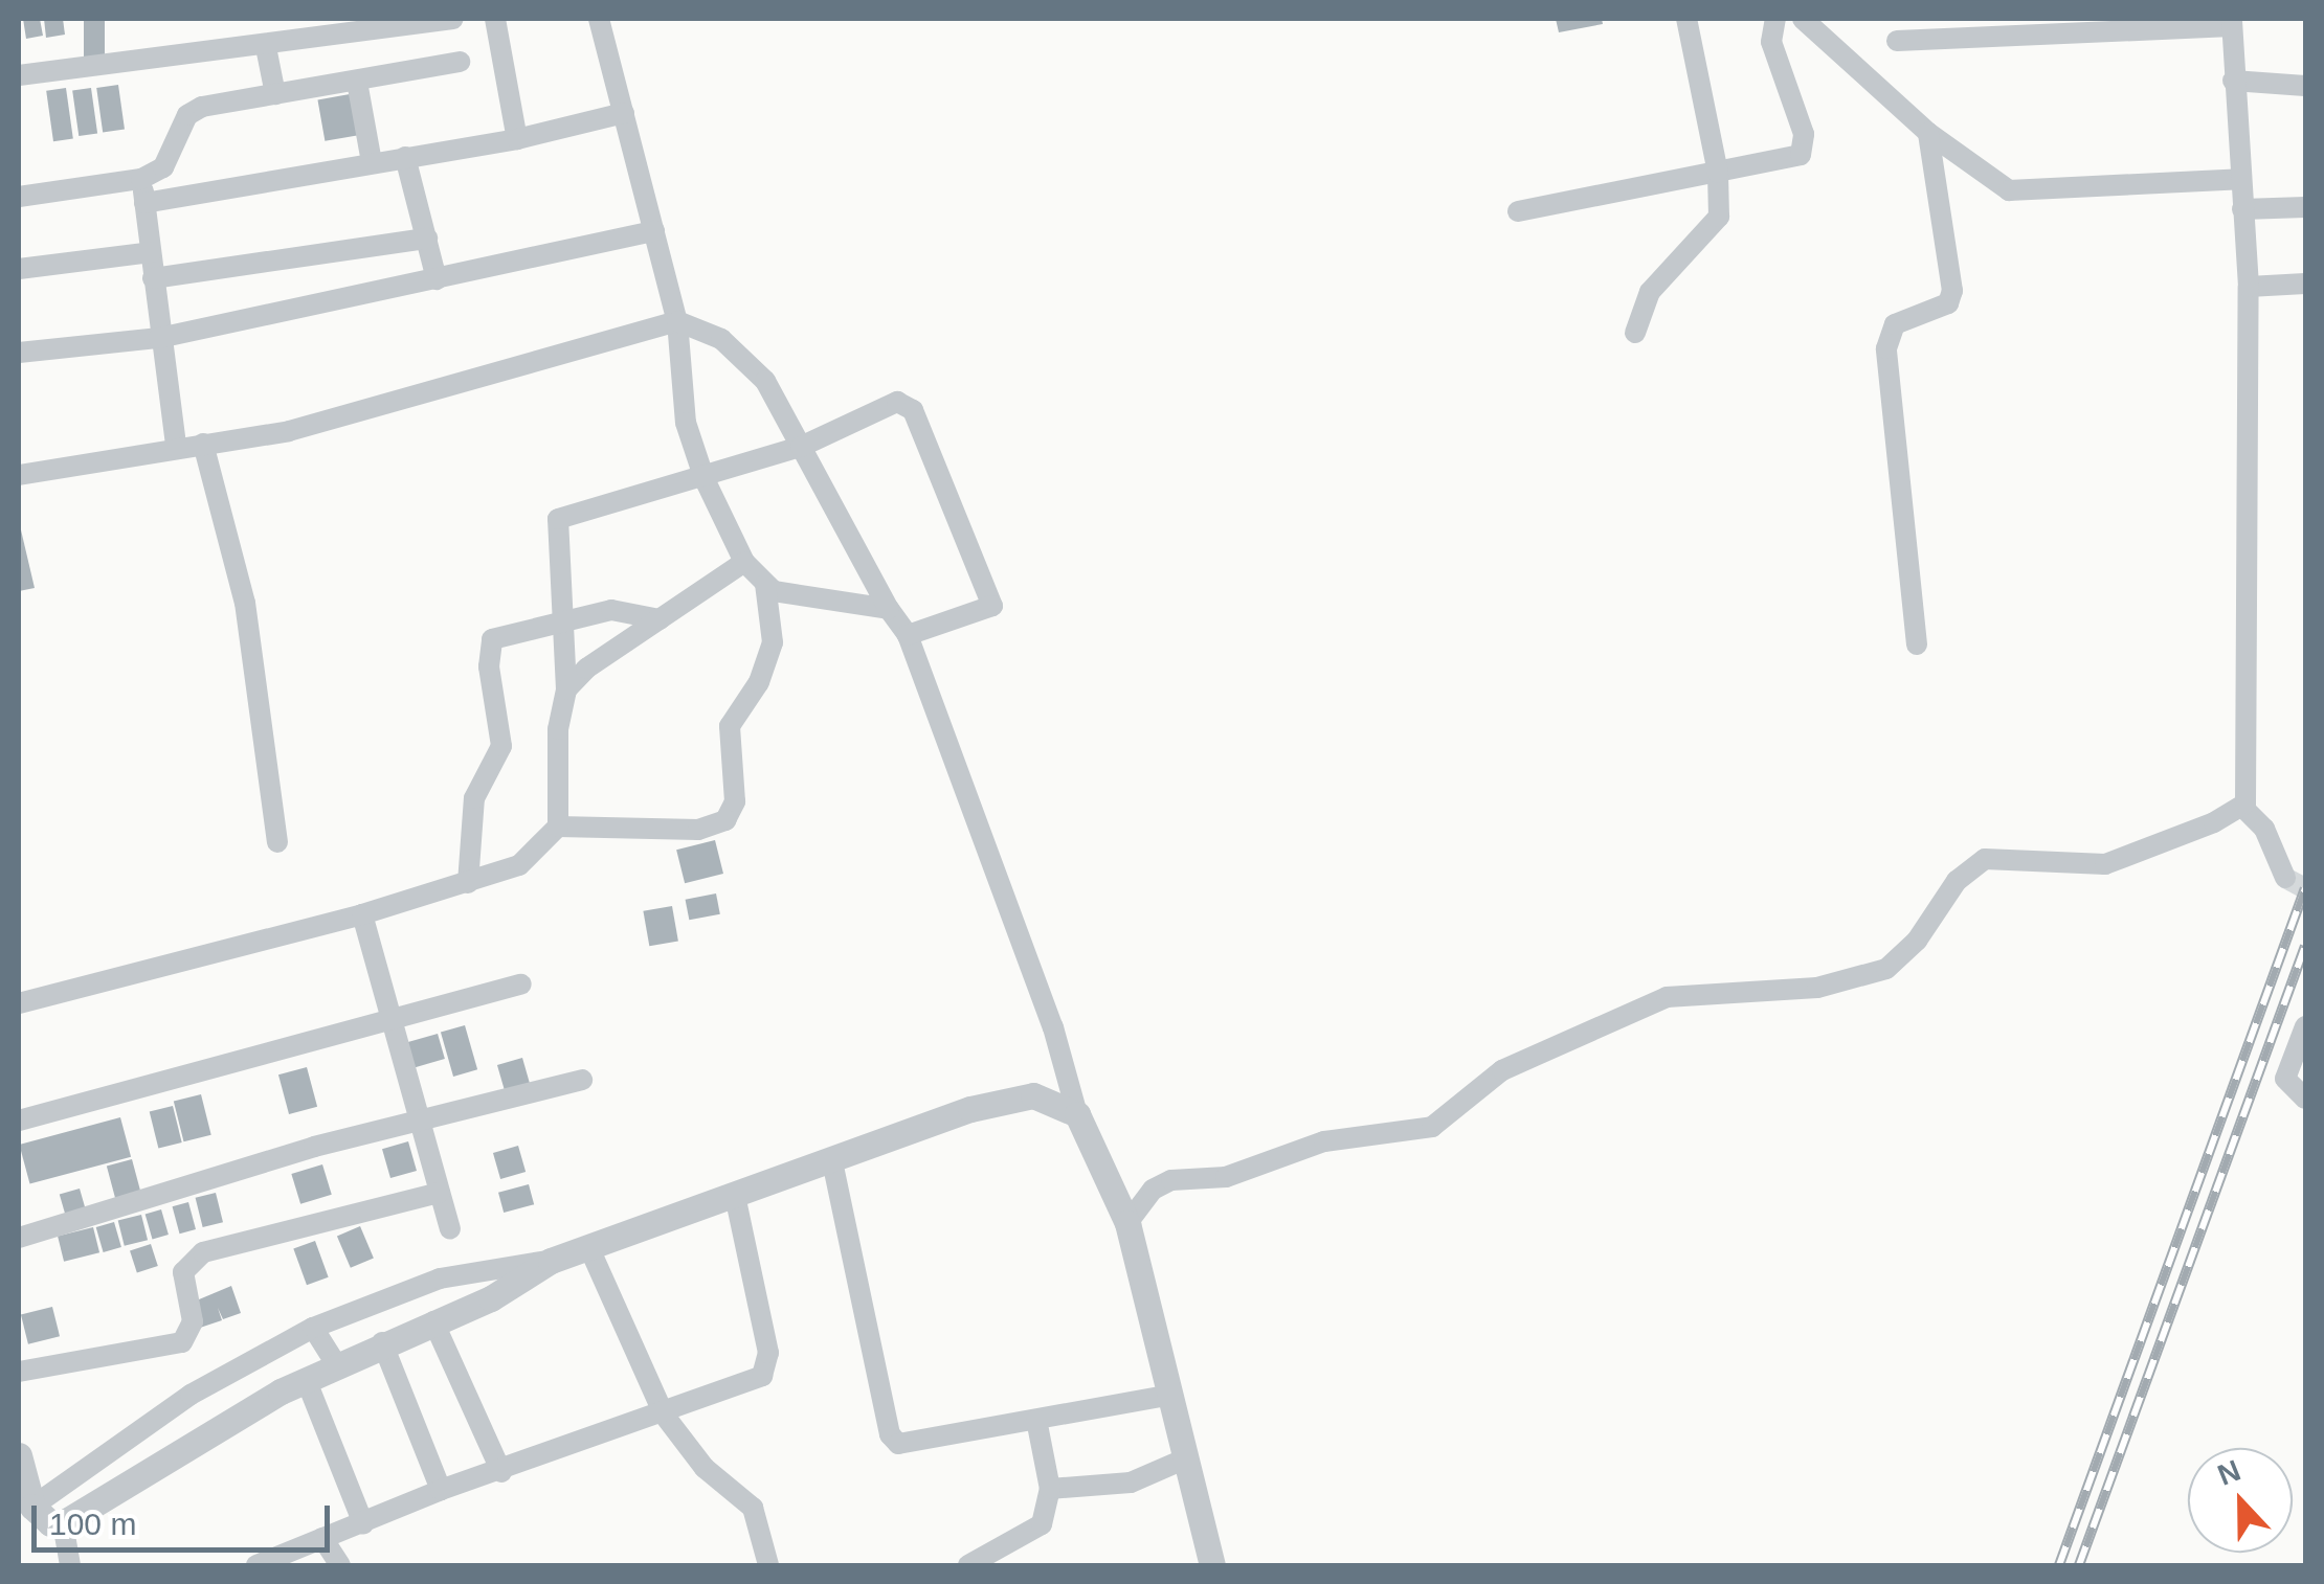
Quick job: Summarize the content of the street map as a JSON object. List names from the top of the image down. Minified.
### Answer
{"scale_bar":"100 m","north":"top"}
